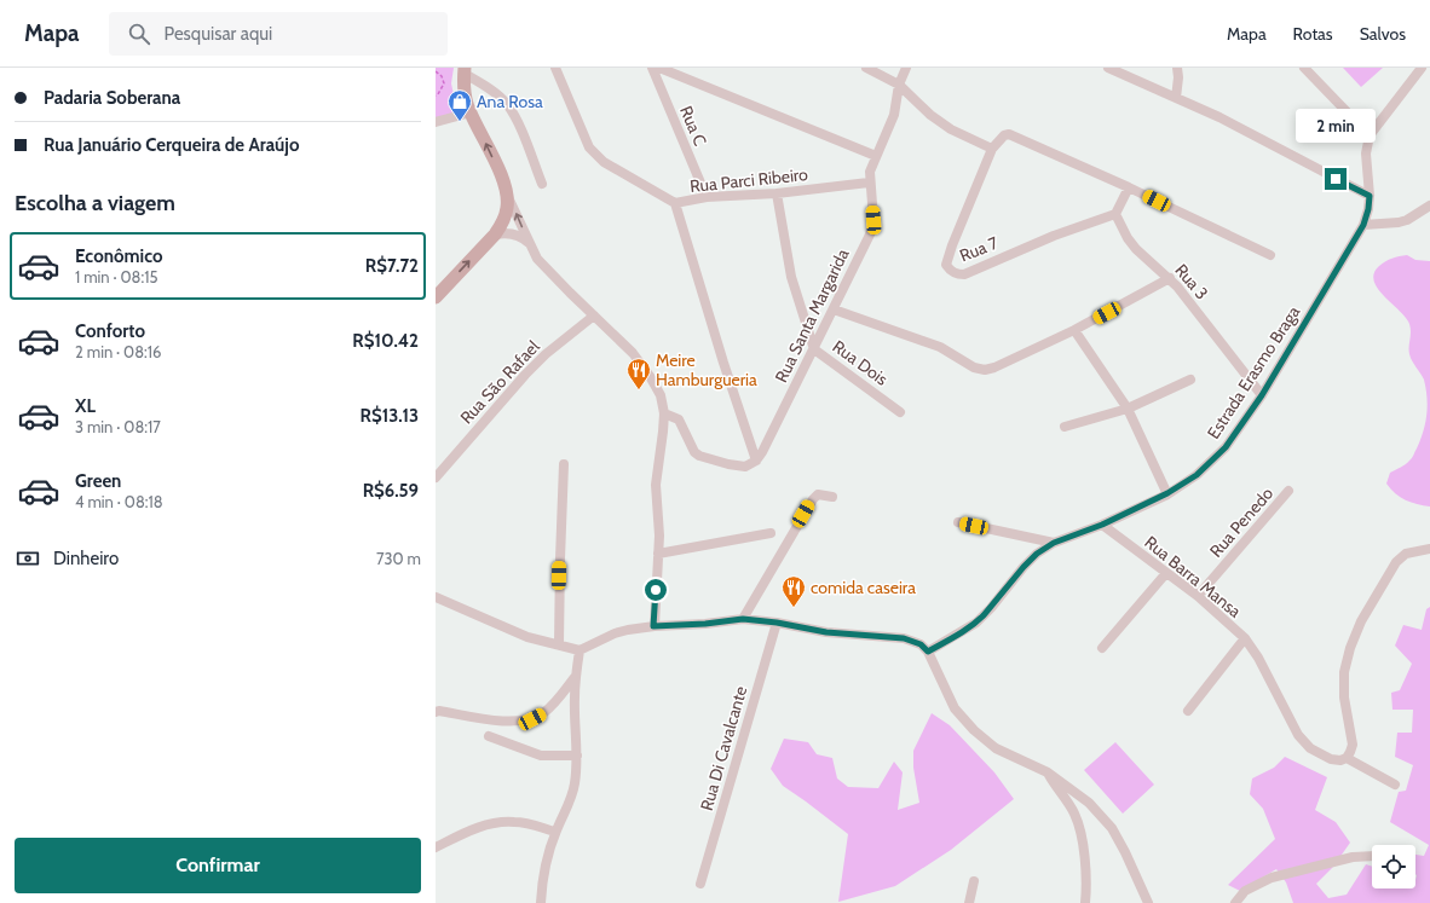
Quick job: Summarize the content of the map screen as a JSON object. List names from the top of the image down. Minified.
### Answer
{"streets":{"street":["Rua C","Rua Parci Ribeiro","Rua 7","Rua 3","Rua Santa Margarida","Rua Dois","Estrada Erasmo Braga","Rua São Rafael","Rua Penedo","Rua Barra Mansa","Rua Di Cavalcante"]},"crossings":[["Rua C","Rua Parci Ribeiro"],["Rua Parci Ribeiro","Rua Santa Margarida"],["Rua Parci Ribeiro","Rua Dois"],["Rua 7","Rua 3"],["Rua 3","Estrada Erasmo Braga"],["Rua Santa Margarida","Rua Dois"],["Estrada Erasmo Braga","Rua Barra Mansa"],["Rua Penedo","Rua Barra Mansa"]],"places":{"shop":["Ana Rosa"],"restaurant":["Meire Hamburgueria","comida caseira"]},"page":{"header":"Mapa","search":"Pesquisar aqui","nav":["Mapa","Rotas","Salvos"],"banner":["Padaria Soberana","Rua Januário Cerqueira de Araújo"],"bubble":"2 min","heading":"Escolha a viagem","list":[{"name":"Econômico","note":"1 min · 08:15","value":"R$7.72"},{"name":"Conforto","note":"2 min · 08:16","value":"R$10.42"},{"name":"XL","note":"3 min · 08:17","value":"R$13.13"},{"name":"Green","note":"4 min · 08:18","value":"R$6.59"}],"pay":["Dinheiro","730 m"],"buttons":"Confirmar"}}
